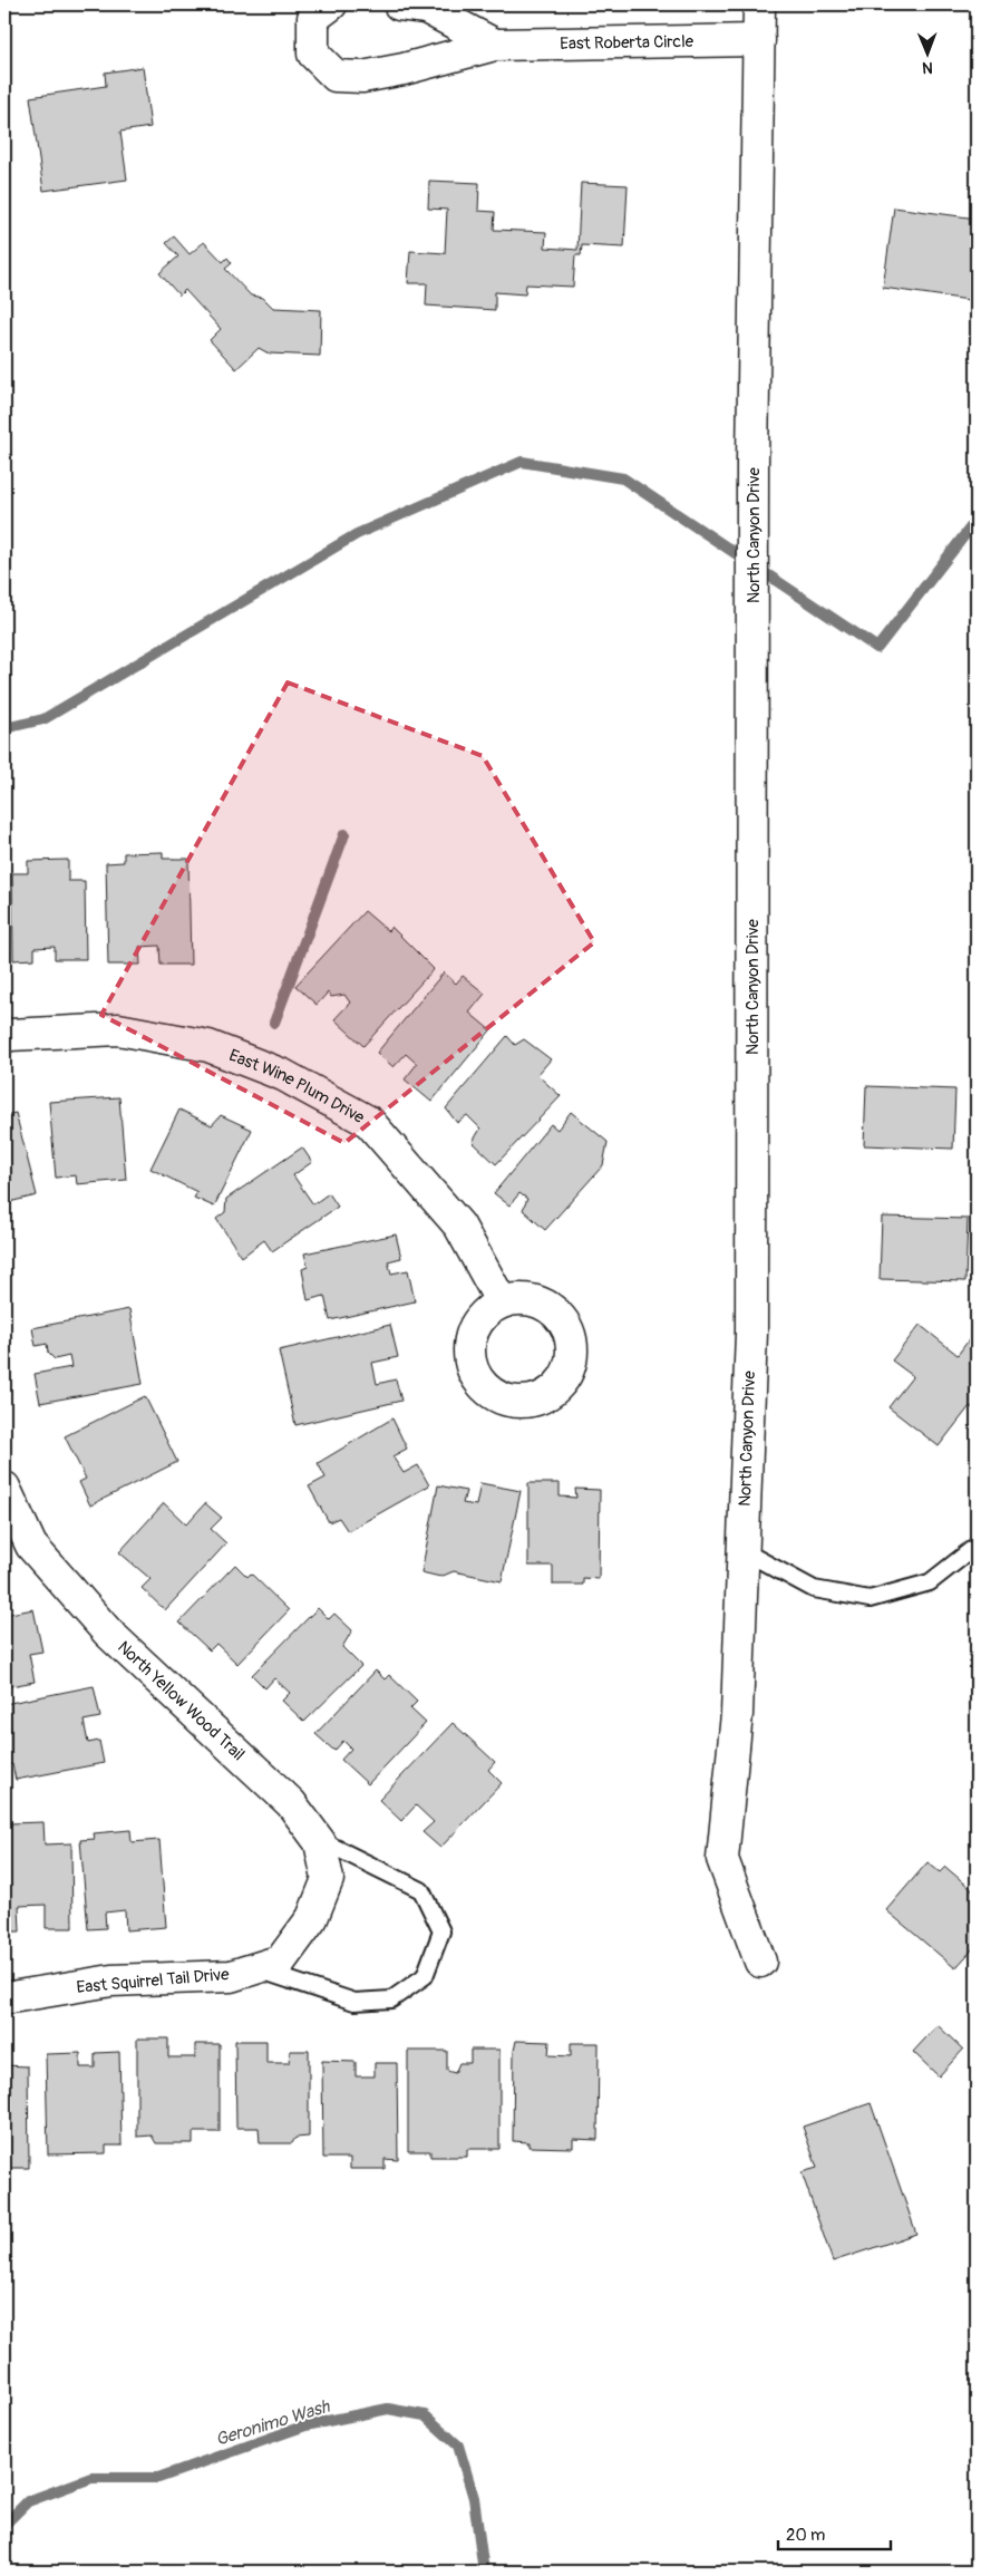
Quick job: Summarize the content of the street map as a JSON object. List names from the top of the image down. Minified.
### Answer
{"streets":{"street":["East Roberta Circle","North Canyon Drive","East Wine Plum Drive","North Yellow Wood Trail","East Squirrel Tail Drive"]},"crossings":[["East Roberta Circle","North Canyon Drive"],["North Yellow Wood Trail","East Squirrel Tail Drive"]],"water":["Geronimo Wash"],"scale_bar":"20 m","north":"bottom"}
